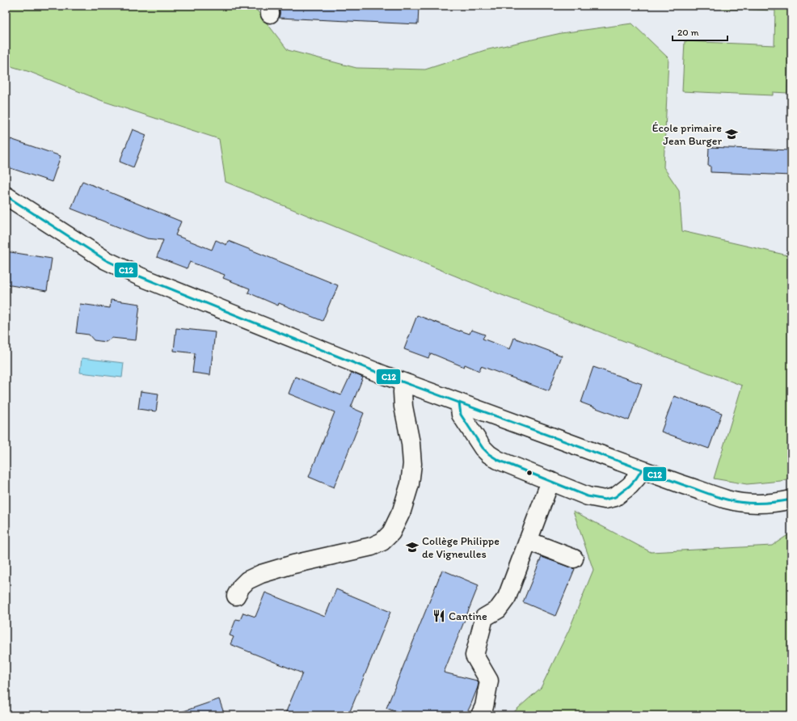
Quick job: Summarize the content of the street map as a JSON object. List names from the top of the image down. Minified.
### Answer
{"places":{"school or university":["École primaire Jean Burger","Collège Philippe de Vigneulles"],"restaurant":["Cantine"]},"lines":["transit line C12"],"scale_bar":"20 m"}
